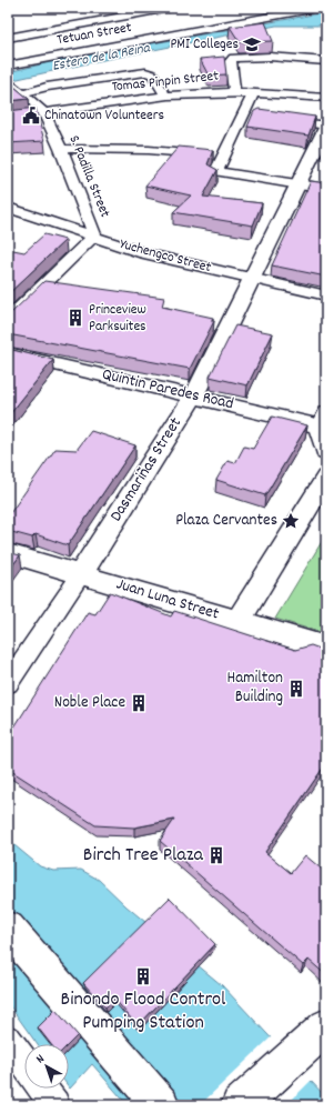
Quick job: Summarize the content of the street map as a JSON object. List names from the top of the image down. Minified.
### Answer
{"streets":{"street":["Tetuan Street","Tomas Pinpin Street","S. Padilla Street","Yuchengco Street","Quintin Paredes Road","Dasmariñas Street","Juan Luna Street"]},"crossings":[["Tomas Pinpin Street","S. Padilla Street"],["S. Padilla Street","Yuchengco Street"],["Yuchengco Street","Dasmariñas Street"],["Quintin Paredes Road","Dasmariñas Street"],["Dasmariñas Street","Juan Luna Street"]],"water":["Estero de la Reina"],"places":{"school or university":["PMI Colleges"],"public building":["Chinatown Volunteers"],"building":["Princeview Parksuites","Hamilton Building","Noble Place","Birch Tree Plaza","Binondo Flood Control Pumping Station"],"place":["Plaza Cervantes"]},"north":"top left"}
